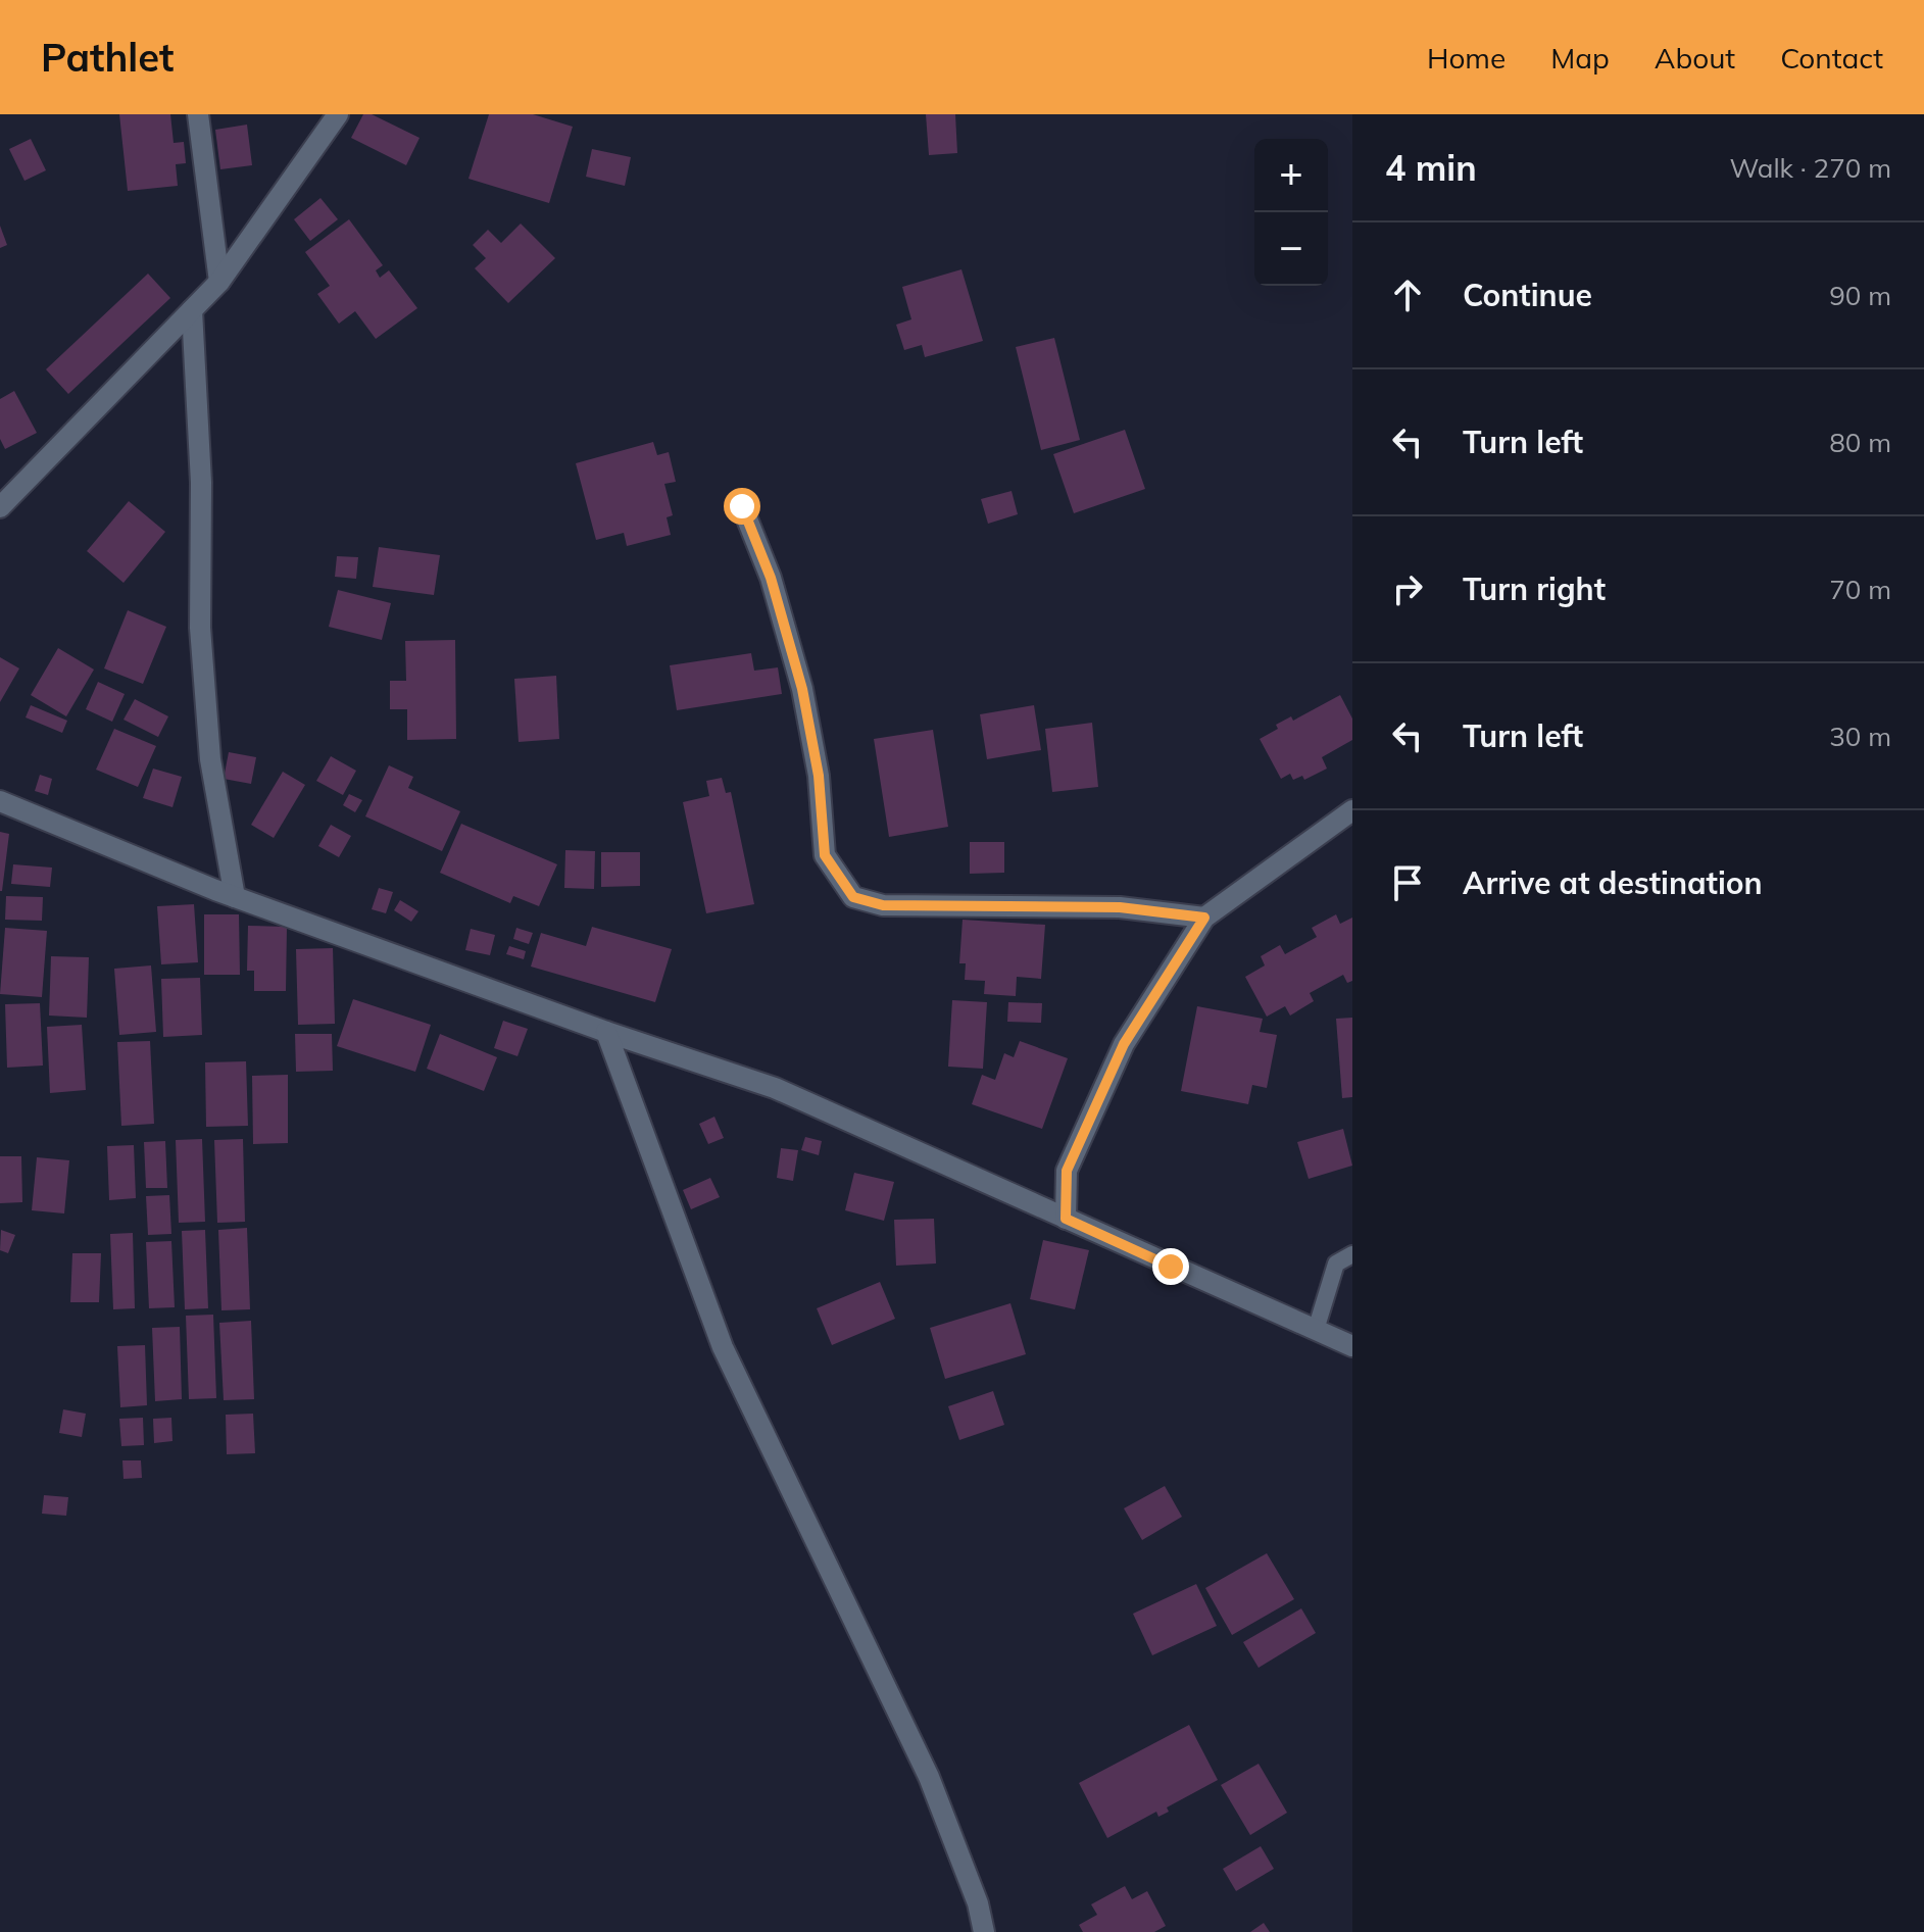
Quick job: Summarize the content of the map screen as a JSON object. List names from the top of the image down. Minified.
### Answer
{"page":{"header":"Pathlet","nav":["Home","Map","About","Contact"],"heading":["4 min","Walk · 270 m"],"map_buttons":["+","−"],"list":[["Continue","90 m"],["Turn left","80 m"],["Turn right","70 m"],["Turn left","30 m"],"Arrive at destination"]}}
